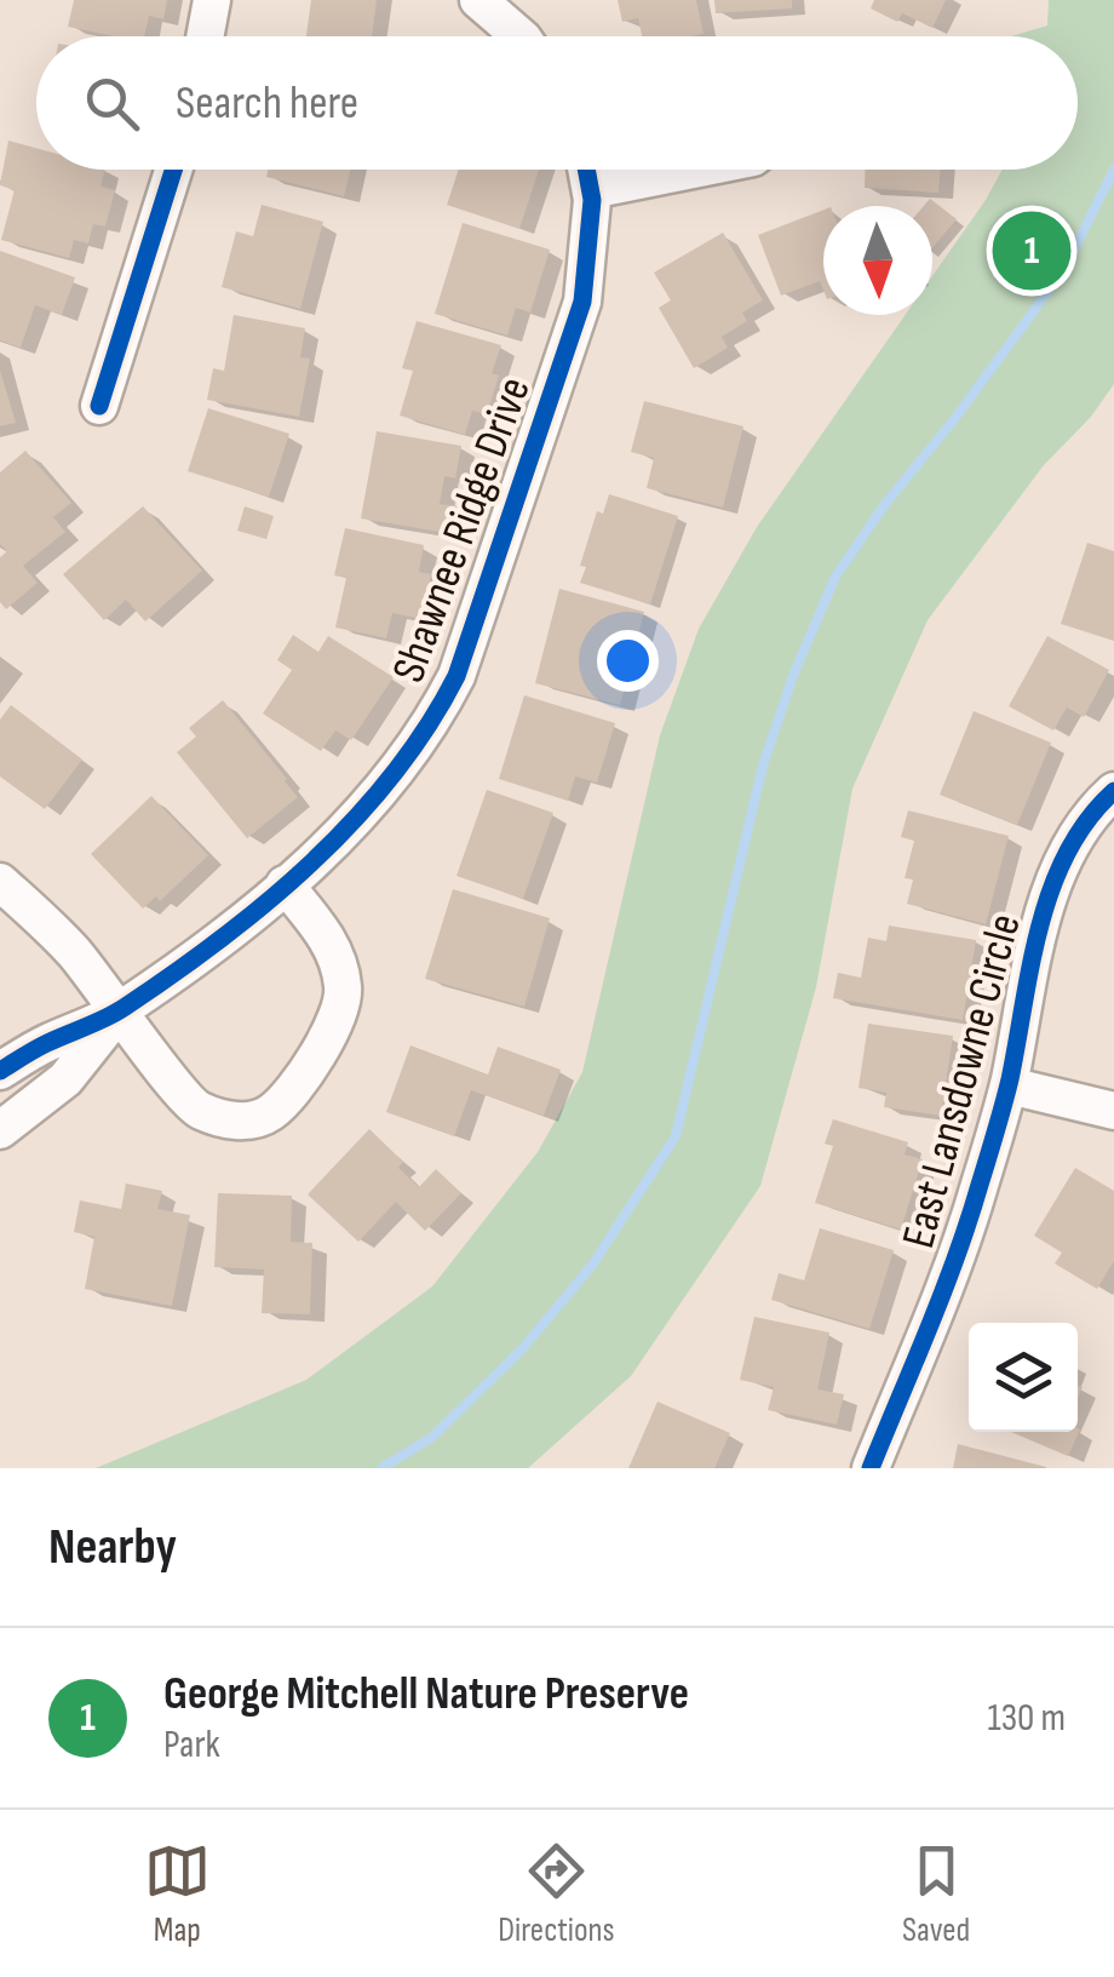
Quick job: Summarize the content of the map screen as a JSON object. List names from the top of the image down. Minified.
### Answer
{"streets":{"street":["Shawnee Ridge Drive","East Lansdowne Circle"]},"north":"bottom","page":{"search":"Search here","pins":"1","heading":"Nearby","list":[{"mark":"1","name":"George Mitchell Nature Preserve","note":"Park","value":"130 m"}],"nav":["Map","Directions","Saved"]}}
